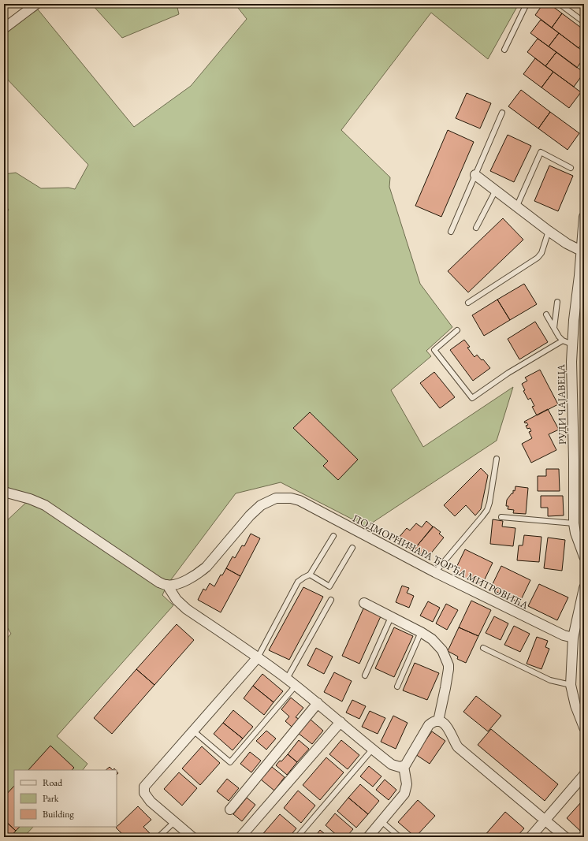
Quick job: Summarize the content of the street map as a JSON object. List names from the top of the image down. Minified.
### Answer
{"streets":{"street":["РУДИ ЧАЈАВЕЦА","ПОДМОРНИЧАРА ЂОРЂА МИТРОВИЋА"]},"legend":["Road","Park","Building"]}
